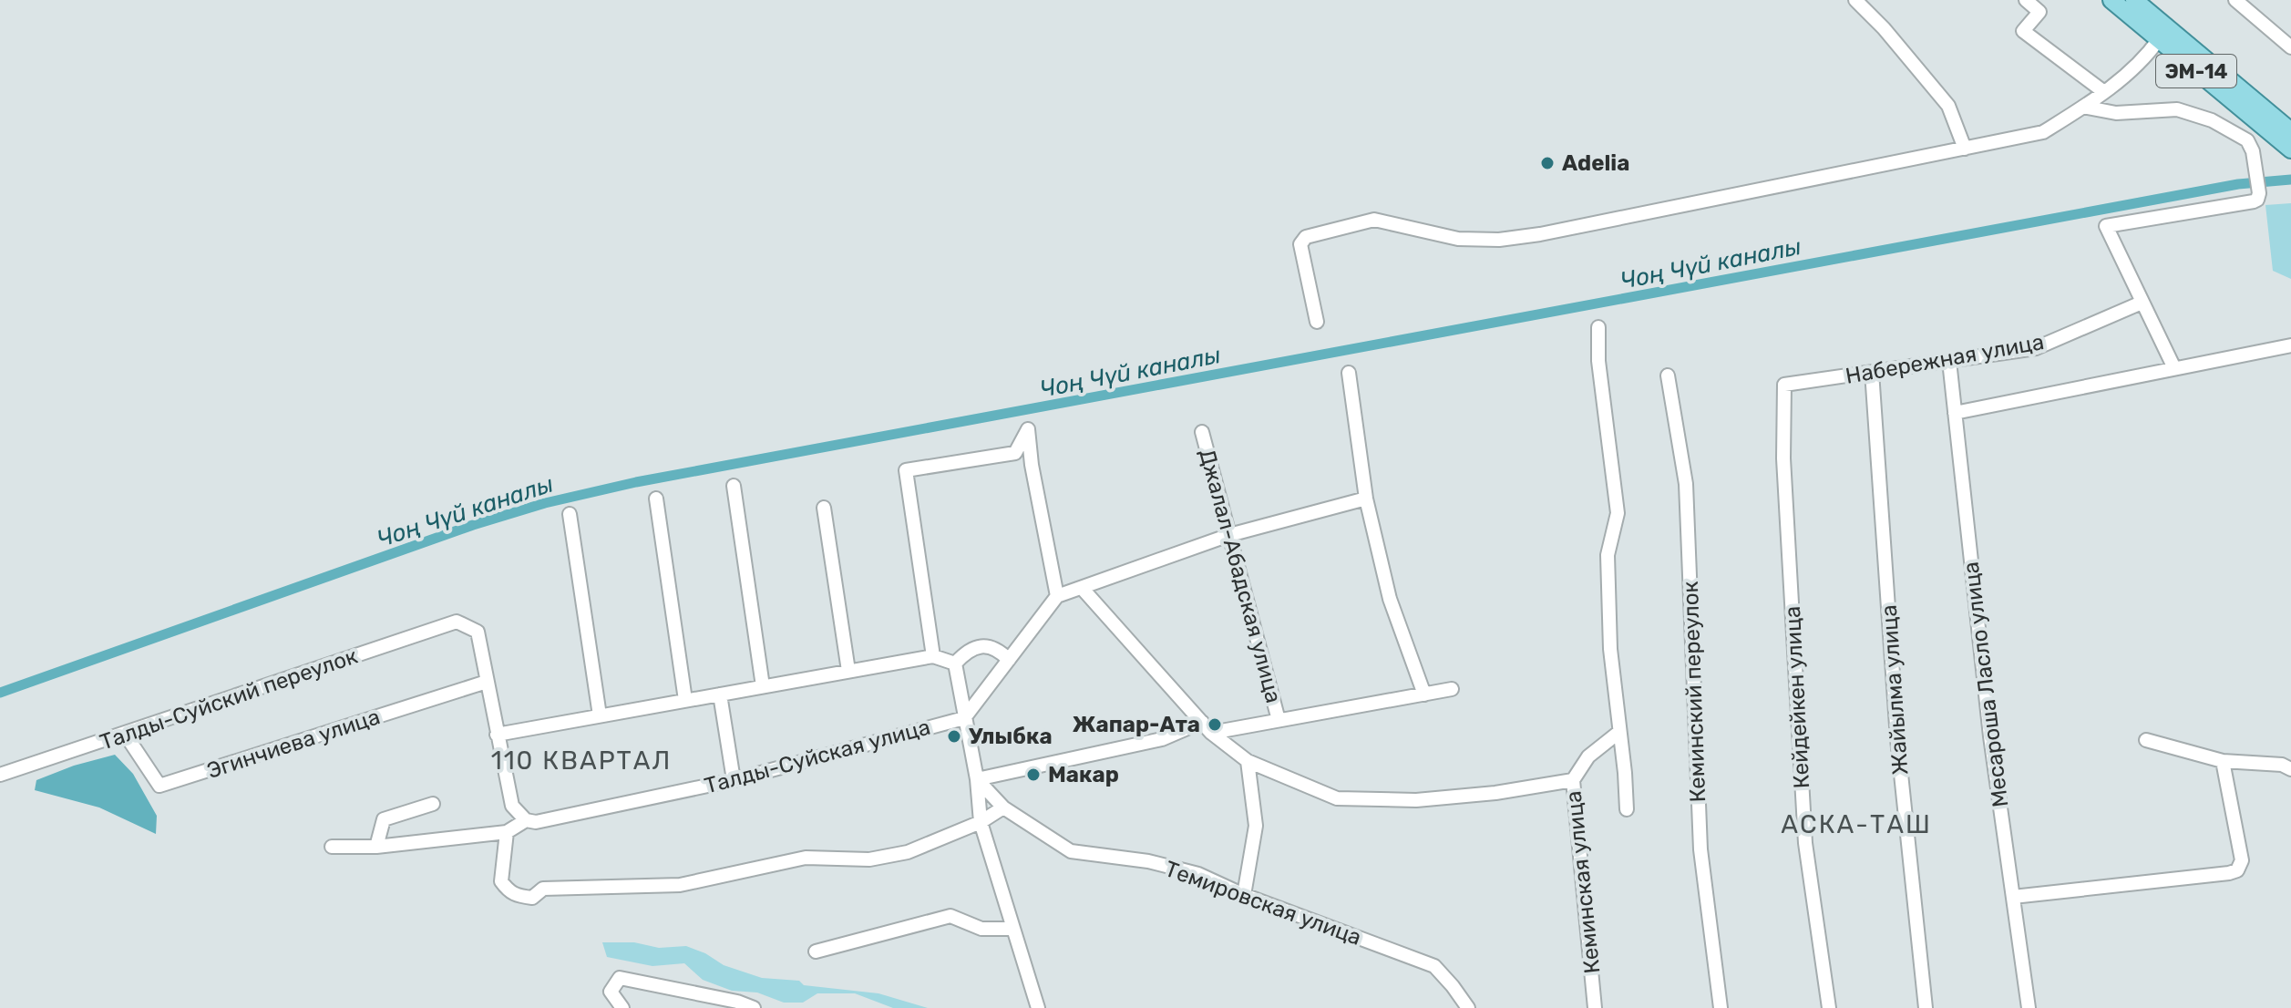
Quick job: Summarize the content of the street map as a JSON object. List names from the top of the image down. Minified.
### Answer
{"streets":{"main road":["ЭМ-14"],"street":["Набережная улица","Джалал-Абадская улица","Месароша Ласло улица","Жайылма улица","Кеминский переулок","Кейдейкен улица","Талды-Суйский переулок","Эгинчиева улица","Талды-Суйская улица","Кеминская улица","Темировская улица"]},"crossings":[["Набережная улица","Месароша Ласло улица"],["Набережная улица","Жайылма улица"],["Набережная улица","Кейдейкен улица"],["Талды-Суйский переулок","Эгинчиева улица"]],"districts":["110 КВАРТАЛ","АСКА-ТАШ"],"water":["Чоң Чүй каналы"],"places":["Adelia","Жапар-Ата","Улыбка","Макар"]}
